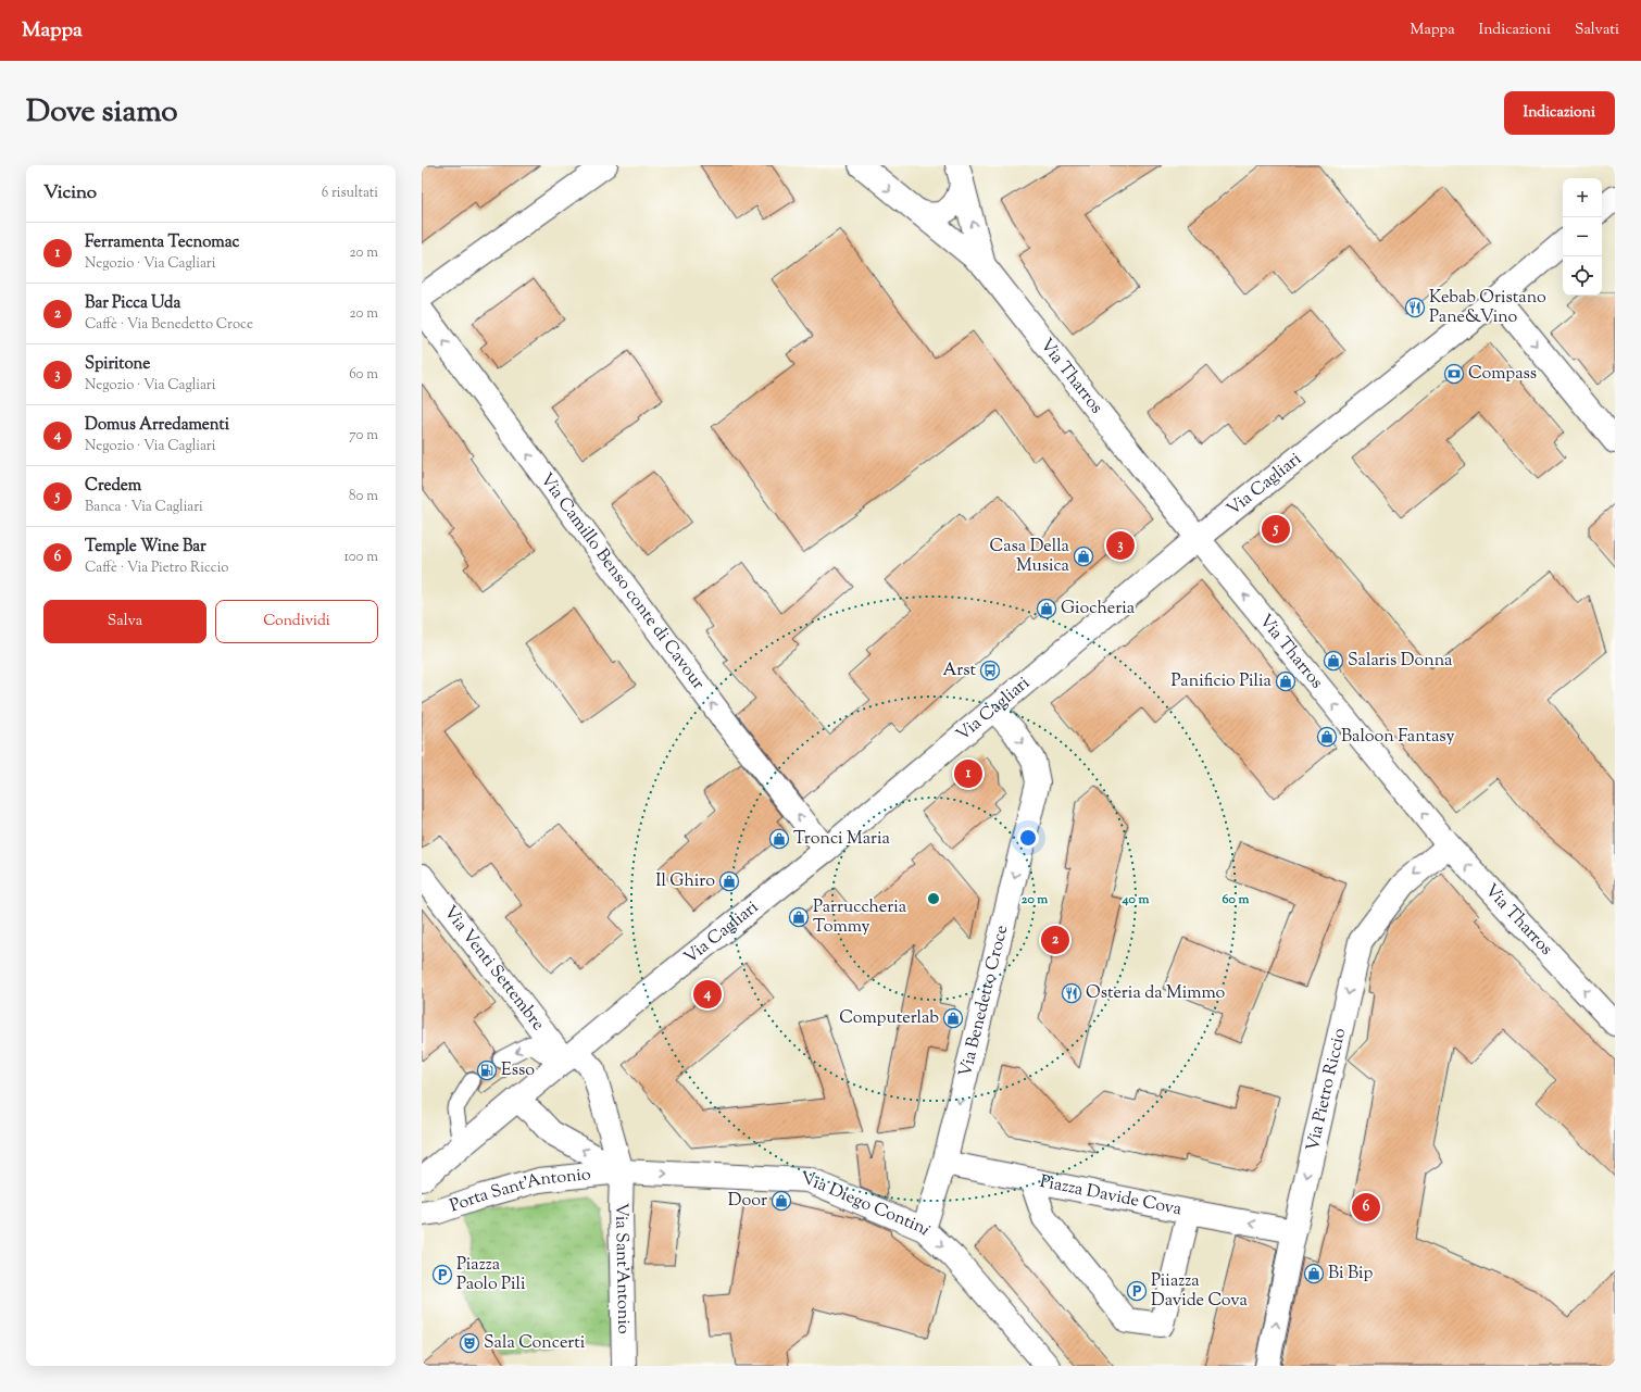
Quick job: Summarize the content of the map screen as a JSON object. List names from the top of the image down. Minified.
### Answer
{"streets":{"street":["Via Tharros","Via Cagliari","Via Camillo Benso conte di Cavour","Via Venti Settembre","Via Benedetto Croce","Via Pietro Riccio","Porta Sant'Antonio","Piazza Davide Cova","Via Diego Contini","Via Sant'Antonio"]},"crossings":[["Via Tharros","Via Cagliari"],["Via Tharros","Via Pietro Riccio"],["Via Cagliari","Via Camillo Benso conte di Cavour"],["Via Cagliari","Via Venti Settembre"],["Via Cagliari","Via Benedetto Croce"],["Via Cagliari","Porta Sant'Antonio"],["Via Benedetto Croce","Piazza Davide Cova"],["Via Benedetto Croce","Via Diego Contini"],["Via Pietro Riccio","Piazza Davide Cova"],["Porta Sant'Antonio","Via Diego Contini"],["Porta Sant'Antonio","Via Sant'Antonio"],["Via Diego Contini","Via Sant'Antonio"]],"one_way":["Via Tharros","Via Camillo Benso conte di Cavour","Via Benedetto Croce","Porta Sant'Antonio","Via Diego Contini"],"places":{"restaurant":["Kebab Oristano Pane&Vino","Osteria da Mimmo"],"bank":["Compass"],"shop":["Casa Della Musica","Giocheria","Salaris Donna","Panificio Pilia","Baloon Fantasy","Tronci Maria","Il Ghiro","Parruccheria Tommy","Computerlab","Door","Bi Bip"],"bus stop":["Arst"],"fuel station":["Esso"],"parking":["Piazza Paolo Pili","Piiazza Davide Cova"],"theatre":["Sala Concerti"]},"page":{"header":"Mappa","nav":["Mappa","Indicazioni","Salvati"],"title":"Dove siamo","buttons":["Indicazioni",["Salva","Condividi"]],"heading":["Vicino","6 risultati"],"map_buttons":["+","−"],"list":[{"mark":"1","name":"Ferramenta Tecnomac","note":"Negozio · Via Cagliari","value":"20 m"},{"mark":"2","name":"Bar Picca Uda","note":"Caffè · Via Benedetto Croce","value":"20 m"},{"mark":"3","name":"Spiritone","note":"Negozio · Via Cagliari","value":"60 m"},{"mark":"4","name":"Domus Arredamenti","note":"Negozio · Via Cagliari","value":"70 m"},{"mark":"5","name":"Credem","note":"Banca · Via Cagliari","value":"80 m"},{"mark":"6","name":"Temple Wine Bar","note":"Caffè · Via Pietro Riccio","value":"100 m"}],"pins":["5","3","1","2","4","6"]},"rings":["20 m","40 m","60 m"]}
